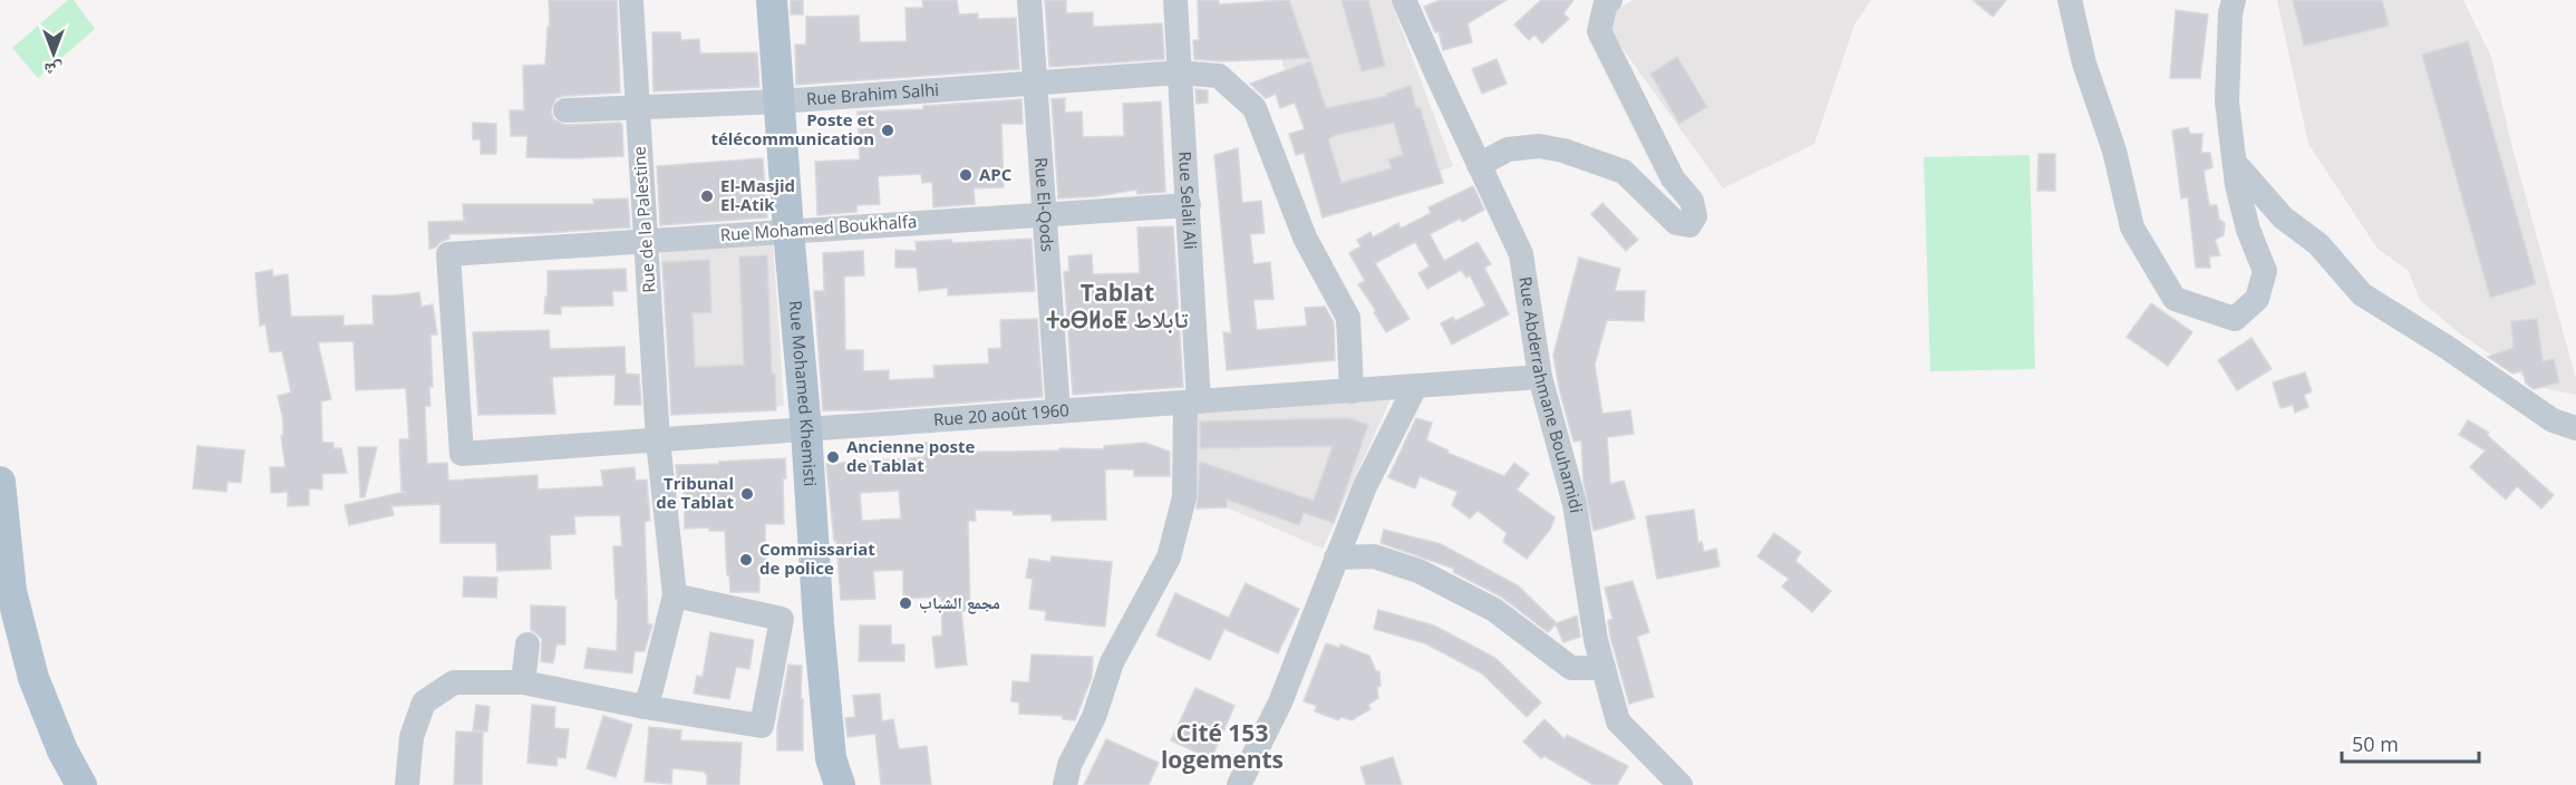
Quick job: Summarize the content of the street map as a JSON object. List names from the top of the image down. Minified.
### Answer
{"streets":{"main road":["Rue Mohamed Khemisti"],"street":["Rue Brahim Salhi","Rue Selali Ali","Rue El-Qods","Rue de la Palestine","Rue Mohamed Boukhalfa","Rue Abderrahmane Bouhamidi","Rue 20 août 1960"]},"crossings":[["Rue Brahim Salhi","Rue Selali Ali"],["Rue Brahim Salhi","Rue El-Qods"],["Rue Brahim Salhi","Rue de la Palestine"],["Rue Brahim Salhi","Rue Mohamed Khemisti"],["Rue Brahim Salhi","Rue 20 août 1960"],["Rue Selali Ali","Rue Mohamed Boukhalfa"],["Rue Selali Ali","Rue 20 août 1960"],["Rue El-Qods","Rue Mohamed Boukhalfa"],["Rue El-Qods","Rue 20 août 1960"],["Rue de la Palestine","Rue Mohamed Boukhalfa"],["Rue de la Palestine","Rue 20 août 1960"],["Rue Mohamed Boukhalfa","Rue Mohamed Khemisti"],["Rue Mohamed Boukhalfa","Rue 20 août 1960"],["Rue Mohamed Khemisti","Rue 20 août 1960"],["Rue Abderrahmane Bouhamidi","Rue 20 août 1960"]],"districts":["Tablat ⵜⴰⴱⵍⴰⵟ تابلاط","Cité 153 logements"],"places":["Poste et télécommunication","APC","El-Masjid El-Atik","Ancienne poste de Tablat","Tribunal de Tablat","Commissariat de police","مجمع الشباب"],"scale_bar":"50 m","north":"bottom"}
